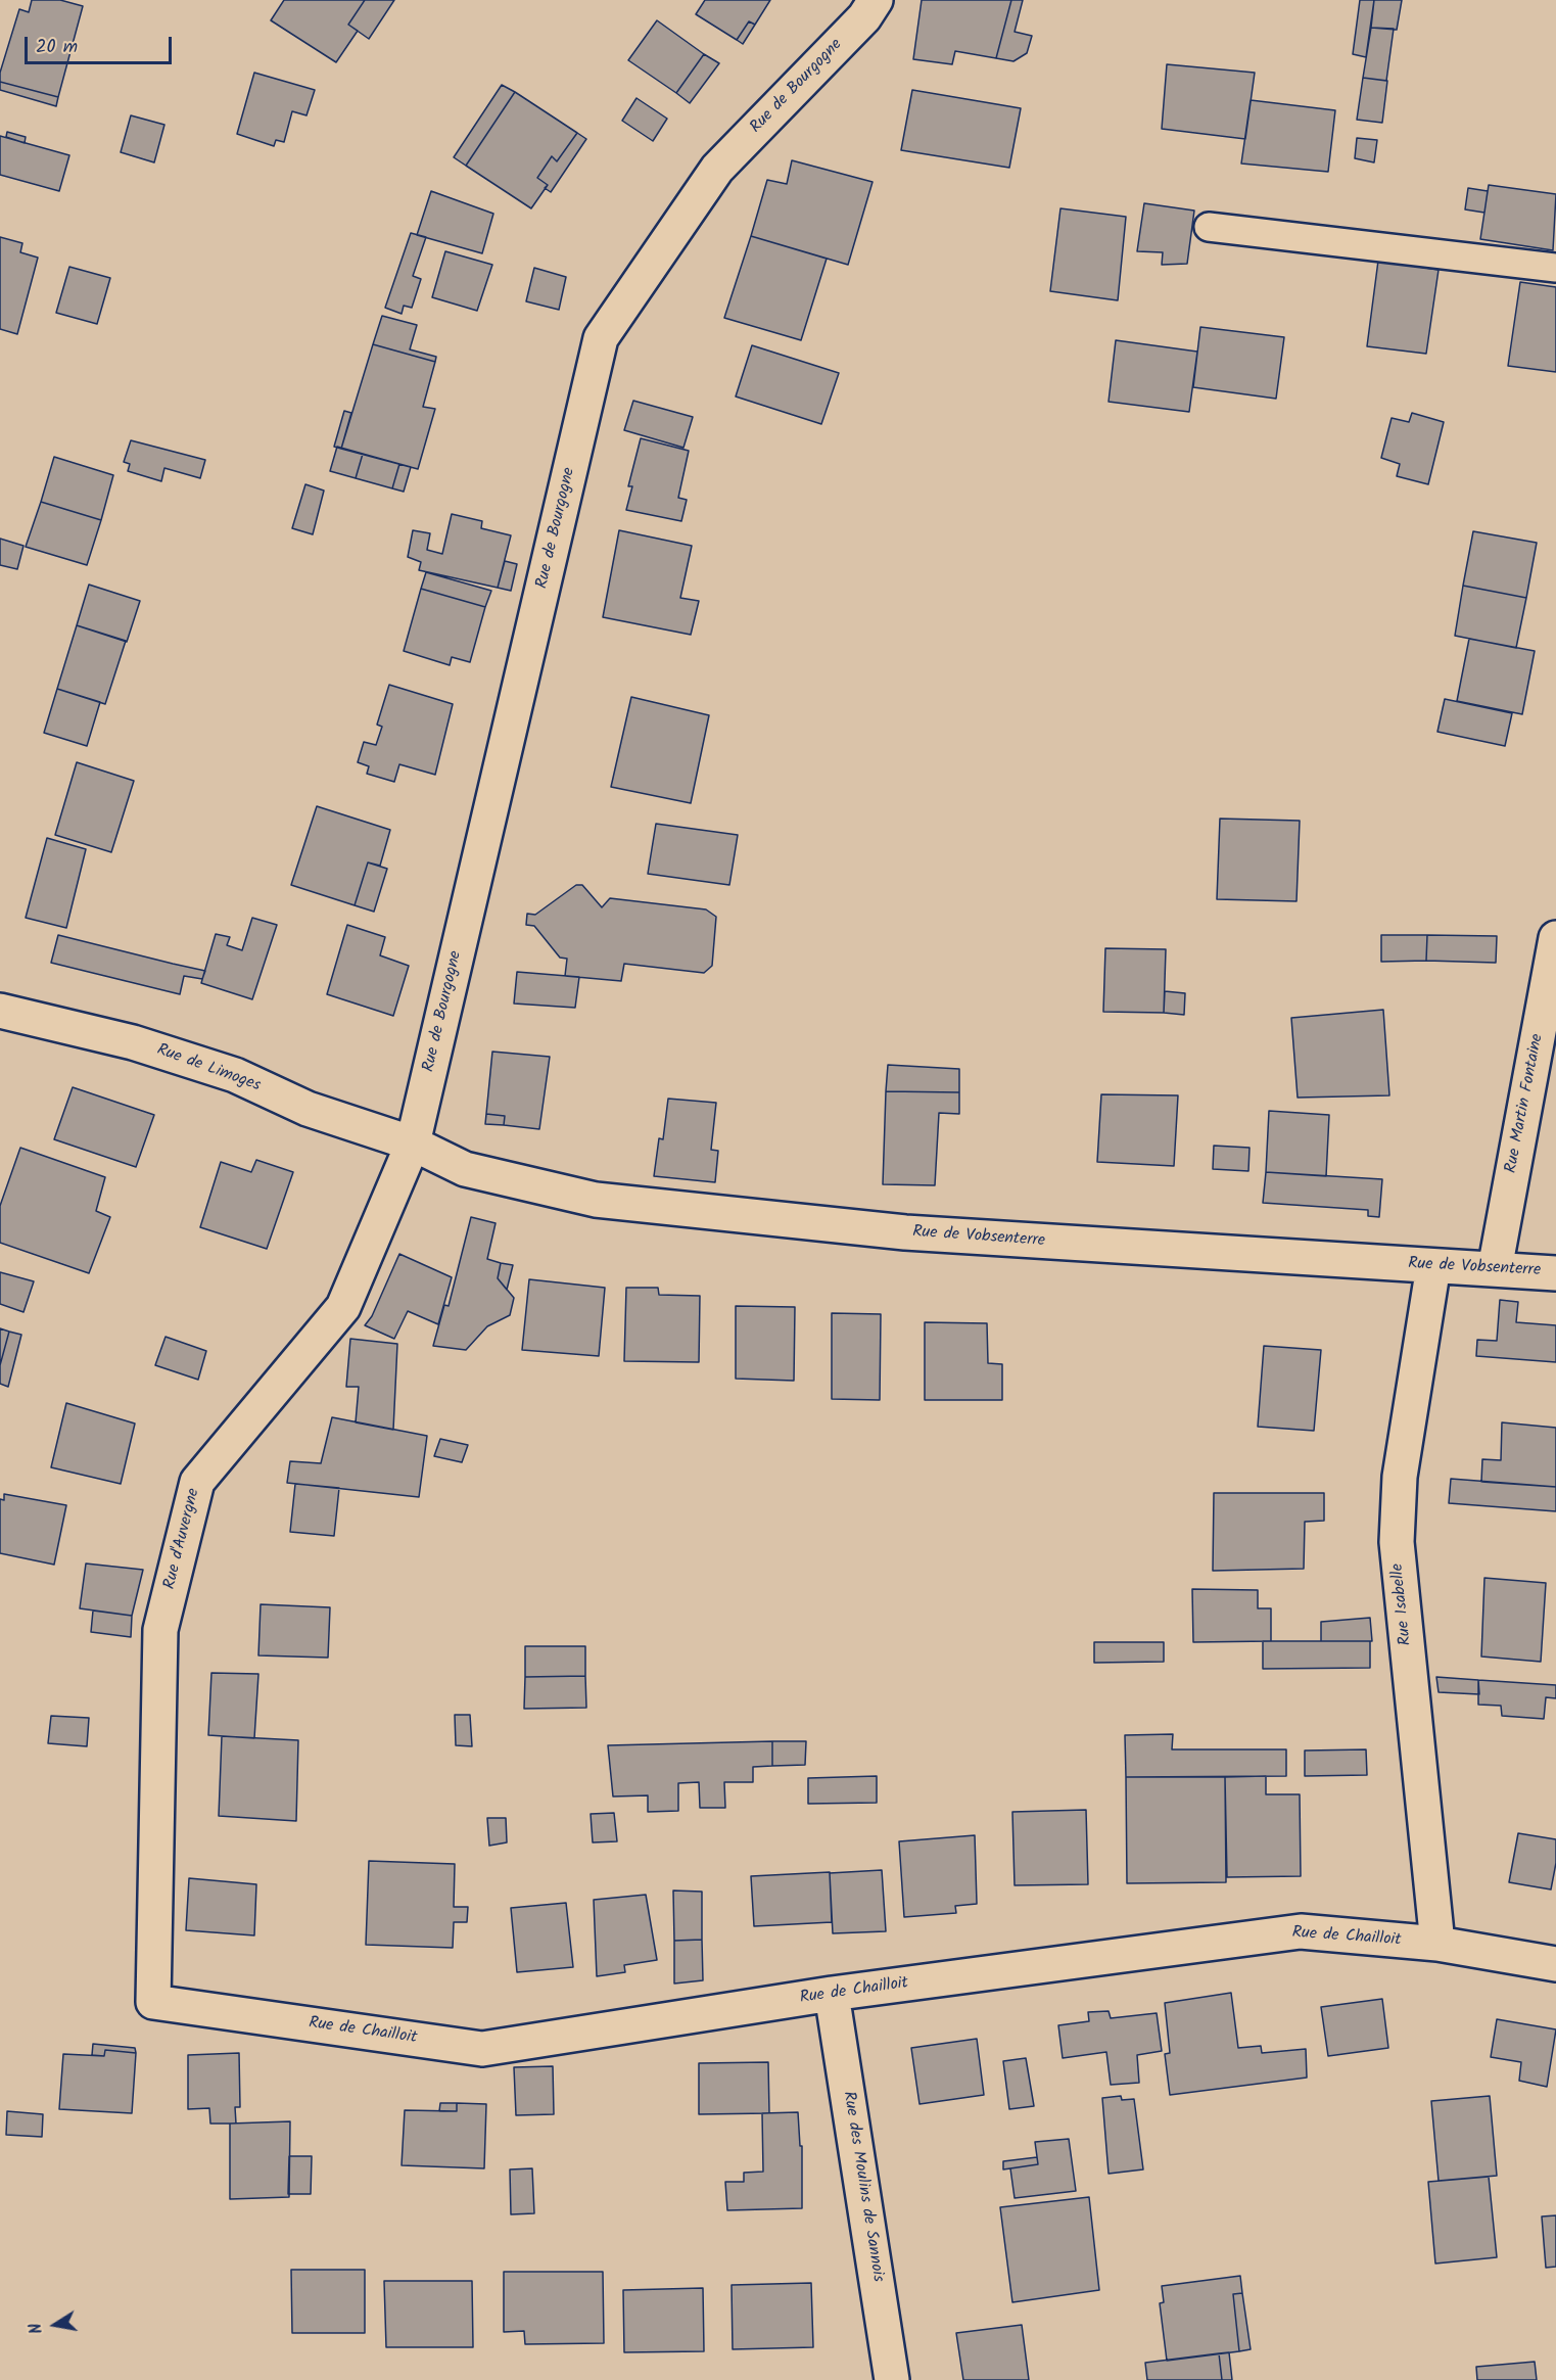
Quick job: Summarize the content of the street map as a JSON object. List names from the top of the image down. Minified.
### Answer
{"streets":{"street":["Rue de Bourgogne","Rue de Limoges","Rue Martin Fontaine","Rue de Vobsenterre","Rue d'Auvergne","Rue Isabelle","Rue de Chailloit","Rue des Moulins de Sannois"]},"crossings":[["Rue de Bourgogne","Rue de Limoges"],["Rue de Bourgogne","Rue de Vobsenterre"],["Rue de Bourgogne","Rue d'Auvergne"],["Rue de Limoges","Rue de Vobsenterre"],["Rue de Limoges","Rue d'Auvergne"],["Rue Martin Fontaine","Rue de Vobsenterre"],["Rue de Vobsenterre","Rue d'Auvergne"],["Rue de Vobsenterre","Rue Isabelle"],["Rue d'Auvergne","Rue de Chailloit"],["Rue Isabelle","Rue de Chailloit"],["Rue de Chailloit","Rue des Moulins de Sannois"]],"scale_bar":"20 m","north":"left"}
